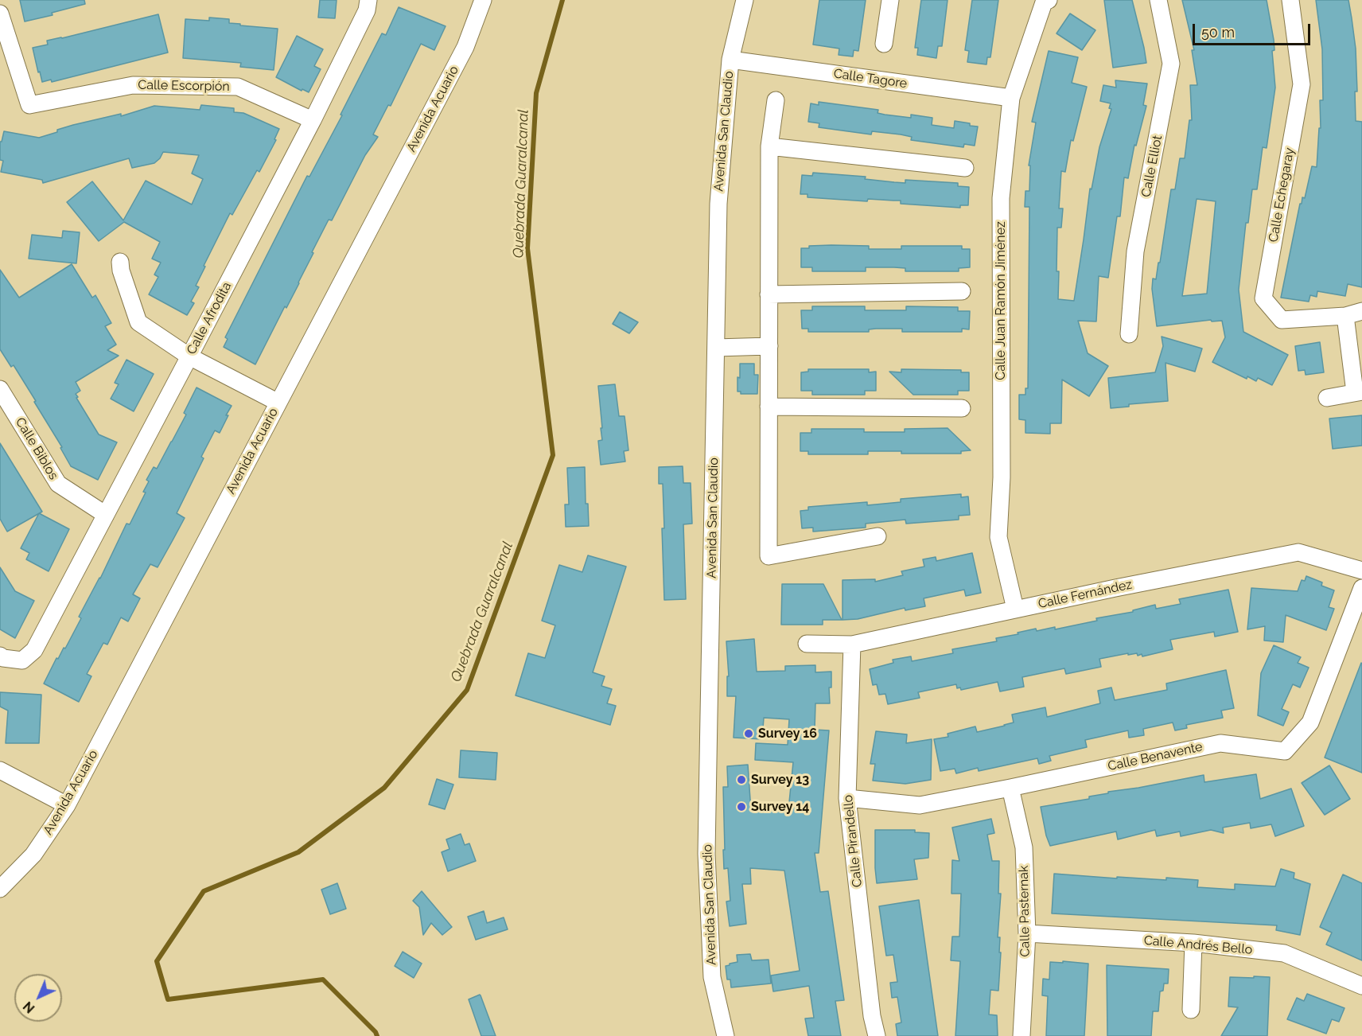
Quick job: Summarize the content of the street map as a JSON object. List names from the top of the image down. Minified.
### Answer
{"streets":{"street":["Calle Tagore","Calle Escorpión","Avenida Acuario","Avenida San Claudio","Calle Elliot","Calle Echegaray","Calle Juan Ramón Jiménez","Calle Afrodita","Calle Biblos","Calle Fernández","Calle Benavente","Calle Pirandello","Calle Pasternak","Calle Andrés Bello"]},"crossings":[["Calle Tagore","Avenida San Claudio"],["Calle Tagore","Calle Juan Ramón Jiménez"],["Calle Escorpión","Calle Afrodita"],["Calle Juan Ramón Jiménez","Calle Fernández"],["Calle Afrodita","Calle Biblos"],["Calle Fernández","Calle Pirandello"],["Calle Benavente","Calle Pirandello"],["Calle Benavente","Calle Pasternak"],["Calle Pasternak","Calle Andrés Bello"]],"water":["Quebrada Guaralcanal"],"places":["Survey 16","Survey 13","Survey 14"],"scale_bar":"50 m","north":"bottom left"}
